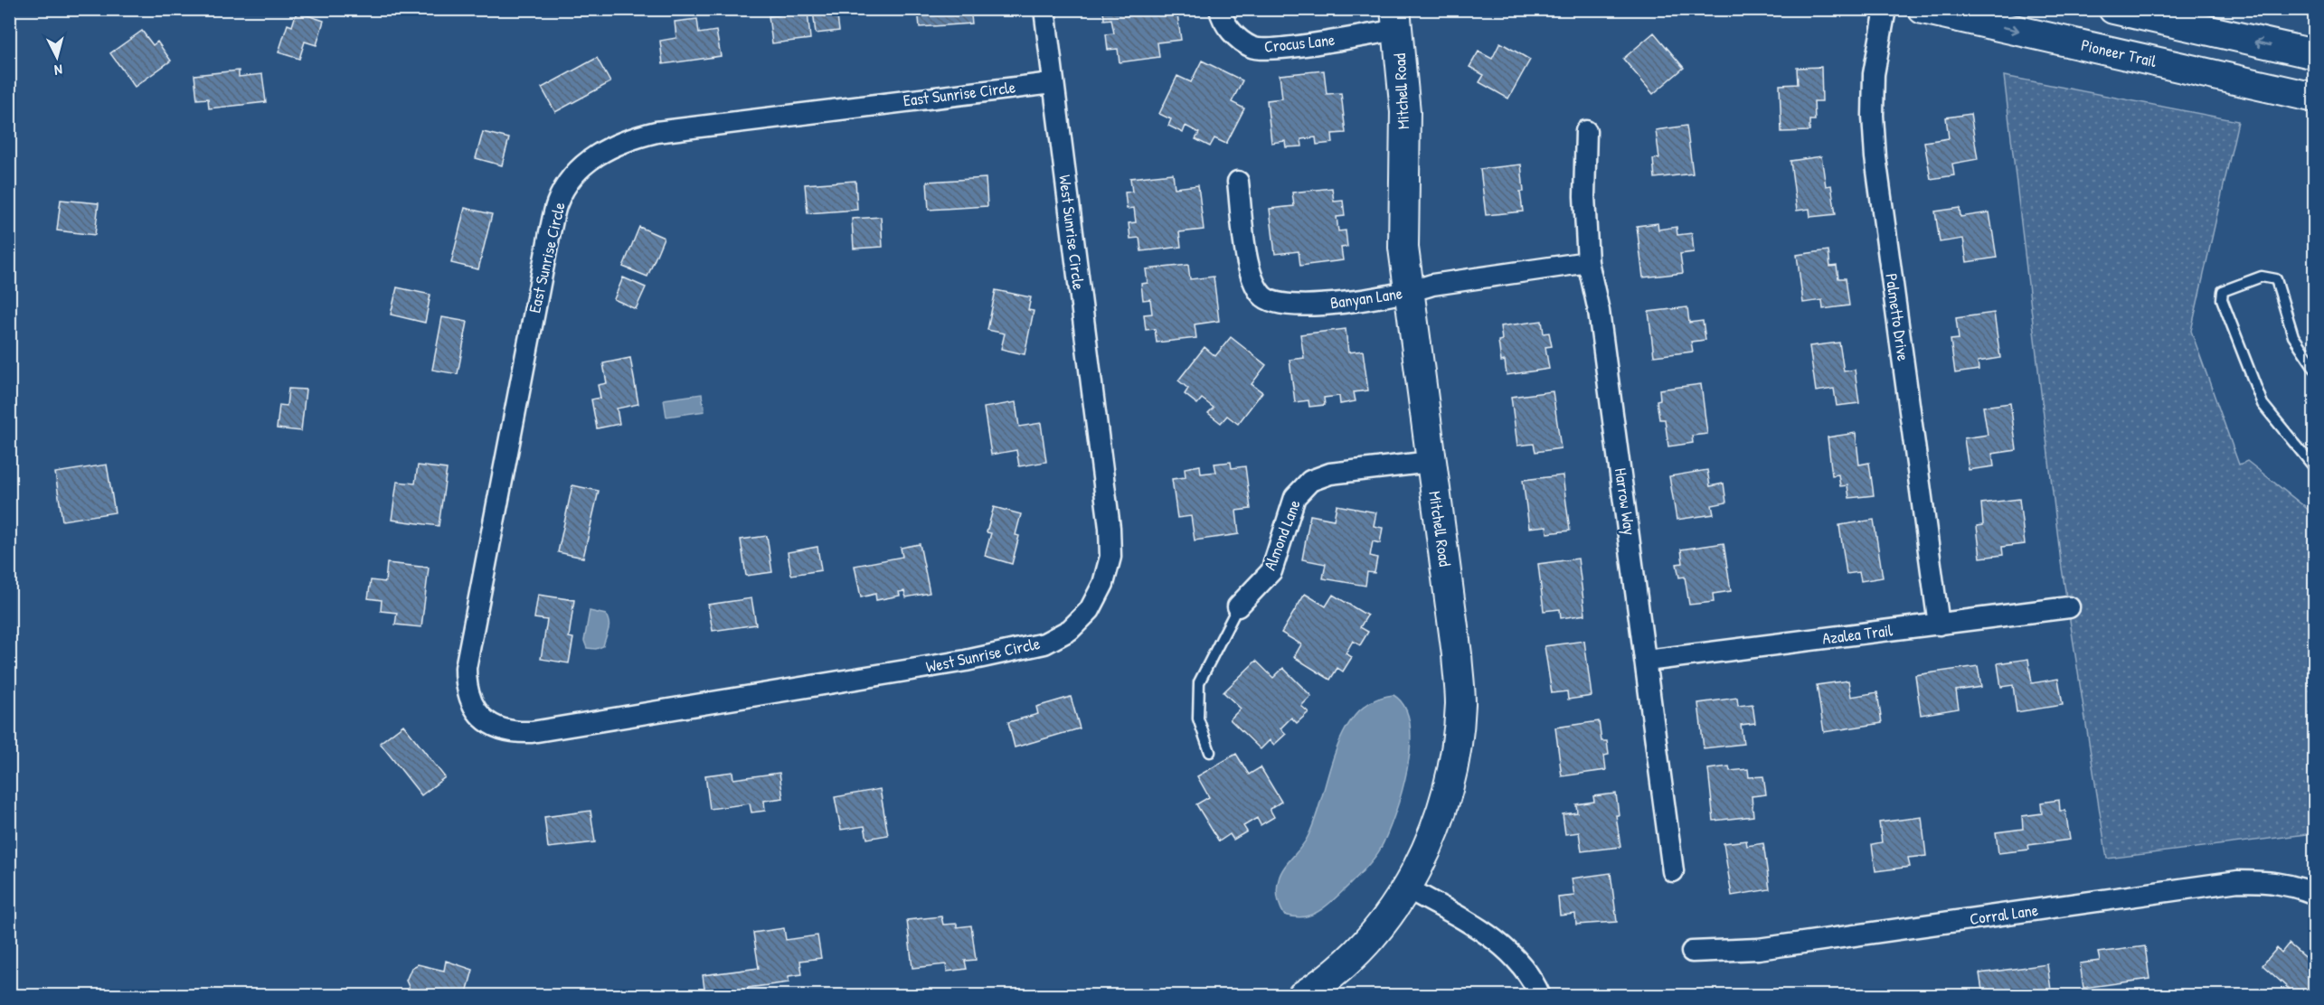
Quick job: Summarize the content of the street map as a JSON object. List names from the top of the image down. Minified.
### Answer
{"streets":{"main road":["Pioneer Trail","Mitchell Road"],"street":["Crocus Lane","East Sunrise Circle","West Sunrise Circle","Banyan Lane","Palmetto Drive","Harrow Way","Almond Lane","Azalea Trail","Corral Lane"]},"crossings":[["Crocus Lane","Mitchell Road"],["Mitchell Road","Banyan Lane"],["Mitchell Road","Almond Lane"],["East Sunrise Circle","West Sunrise Circle"],["Banyan Lane","Harrow Way"],["Palmetto Drive","Azalea Trail"],["Harrow Way","Azalea Trail"]],"north":"bottom"}
